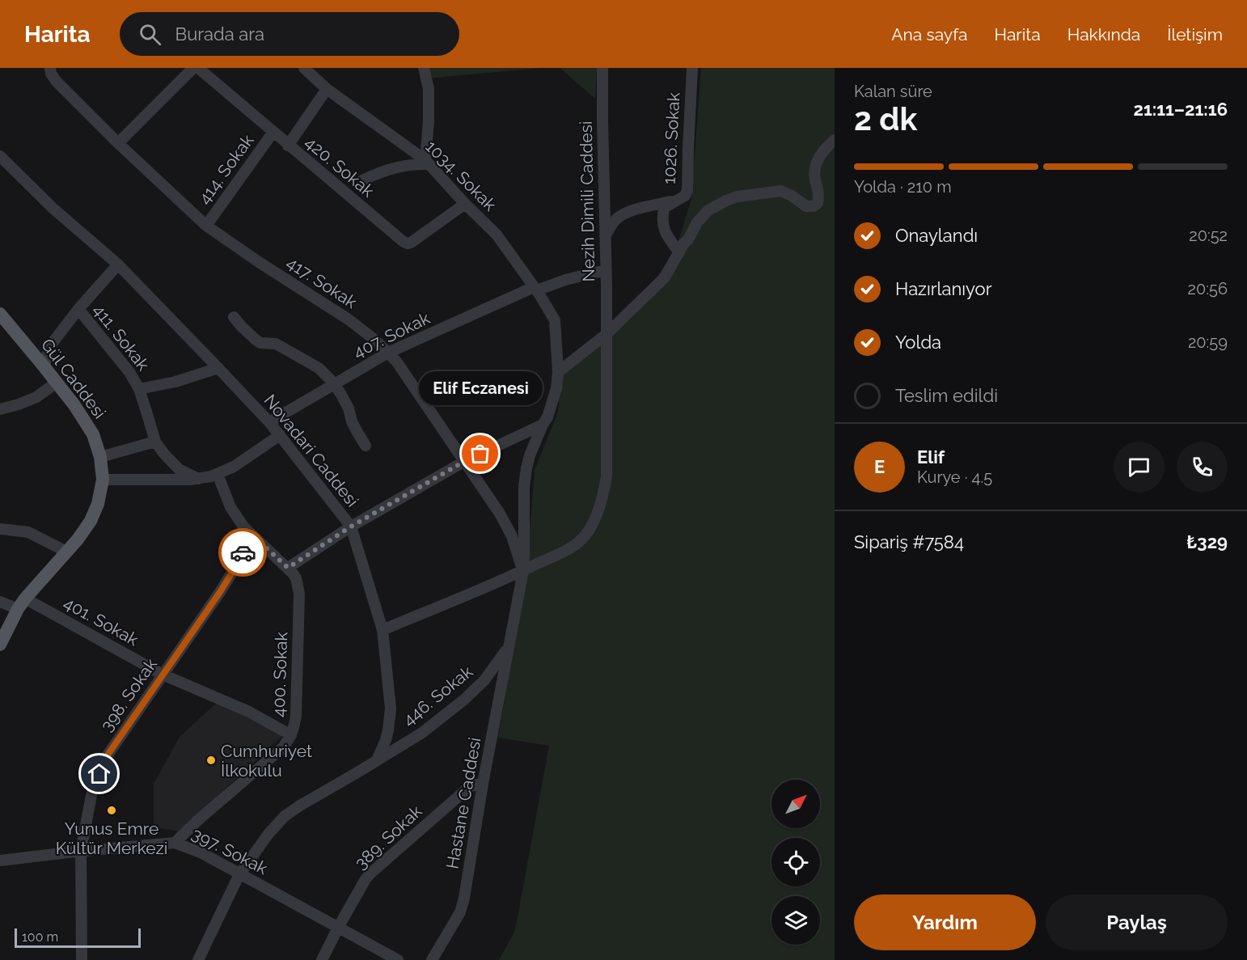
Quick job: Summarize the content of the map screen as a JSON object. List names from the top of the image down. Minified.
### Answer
{"streets":{"main road":["Gül Caddesi"],"street":["1026. Sokak","420. Sokak","414. Sokak","1034. Sokak","Nezih Dimili Caddesi","417. Sokak","407. Sokak","411. Sokak","Novadari Caddesi","401. Sokak","400. Sokak","398. Sokak","446. Sokak","Hastane Caddesi","389. Sokak","397. Sokak"]},"crossings":[["420. Sokak","414. Sokak"],["420. Sokak","1034. Sokak"],["414. Sokak","417. Sokak"],["1034. Sokak","407. Sokak"],["1034. Sokak","Hastane Caddesi"],["Nezih Dimili Caddesi","417. Sokak"],["Nezih Dimili Caddesi","407. Sokak"],["Nezih Dimili Caddesi","Novadari Caddesi"],["Nezih Dimili Caddesi","Hastane Caddesi"],["417. Sokak","407. Sokak"],["417. Sokak","Hastane Caddesi"],["407. Sokak","Novadari Caddesi"],["Gül Caddesi","401. Sokak"],["Novadari Caddesi","446. Sokak"],["401. Sokak","400. Sokak"],["401. Sokak","398. Sokak"],["400. Sokak","398. Sokak"],["400. Sokak","397. Sokak"],["398. Sokak","397. Sokak"],["446. Sokak","Hastane Caddesi"],["Hastane Caddesi","389. Sokak"],["389. Sokak","397. Sokak"]],"places":["Elif Eczanesi","Cumhuriyet İlkokulu","Yunus Emre Kültür Merkezi"],"scale_bar":"100 m","north":"top right","page":{"header":"Harita","search":"Burada ara","nav":["Ana sayfa","Harita","Hakkında","İletişim"],"heading":["2 dk","Kalan süre","21:11–21:16"],"panel":["Elif","Kurye · 4.5","Sipariş #7584","₺329"],"bar":"Yolda · 210 m","list":[["Onaylandı","20:52"],["Hazırlanıyor","20:56"],["Yolda","20:59"],"Teslim edildi"],"bubble":"Elif Eczanesi","round":"E","buttons":["Yardım","Paylaş"],"scale":"100 m"}}
